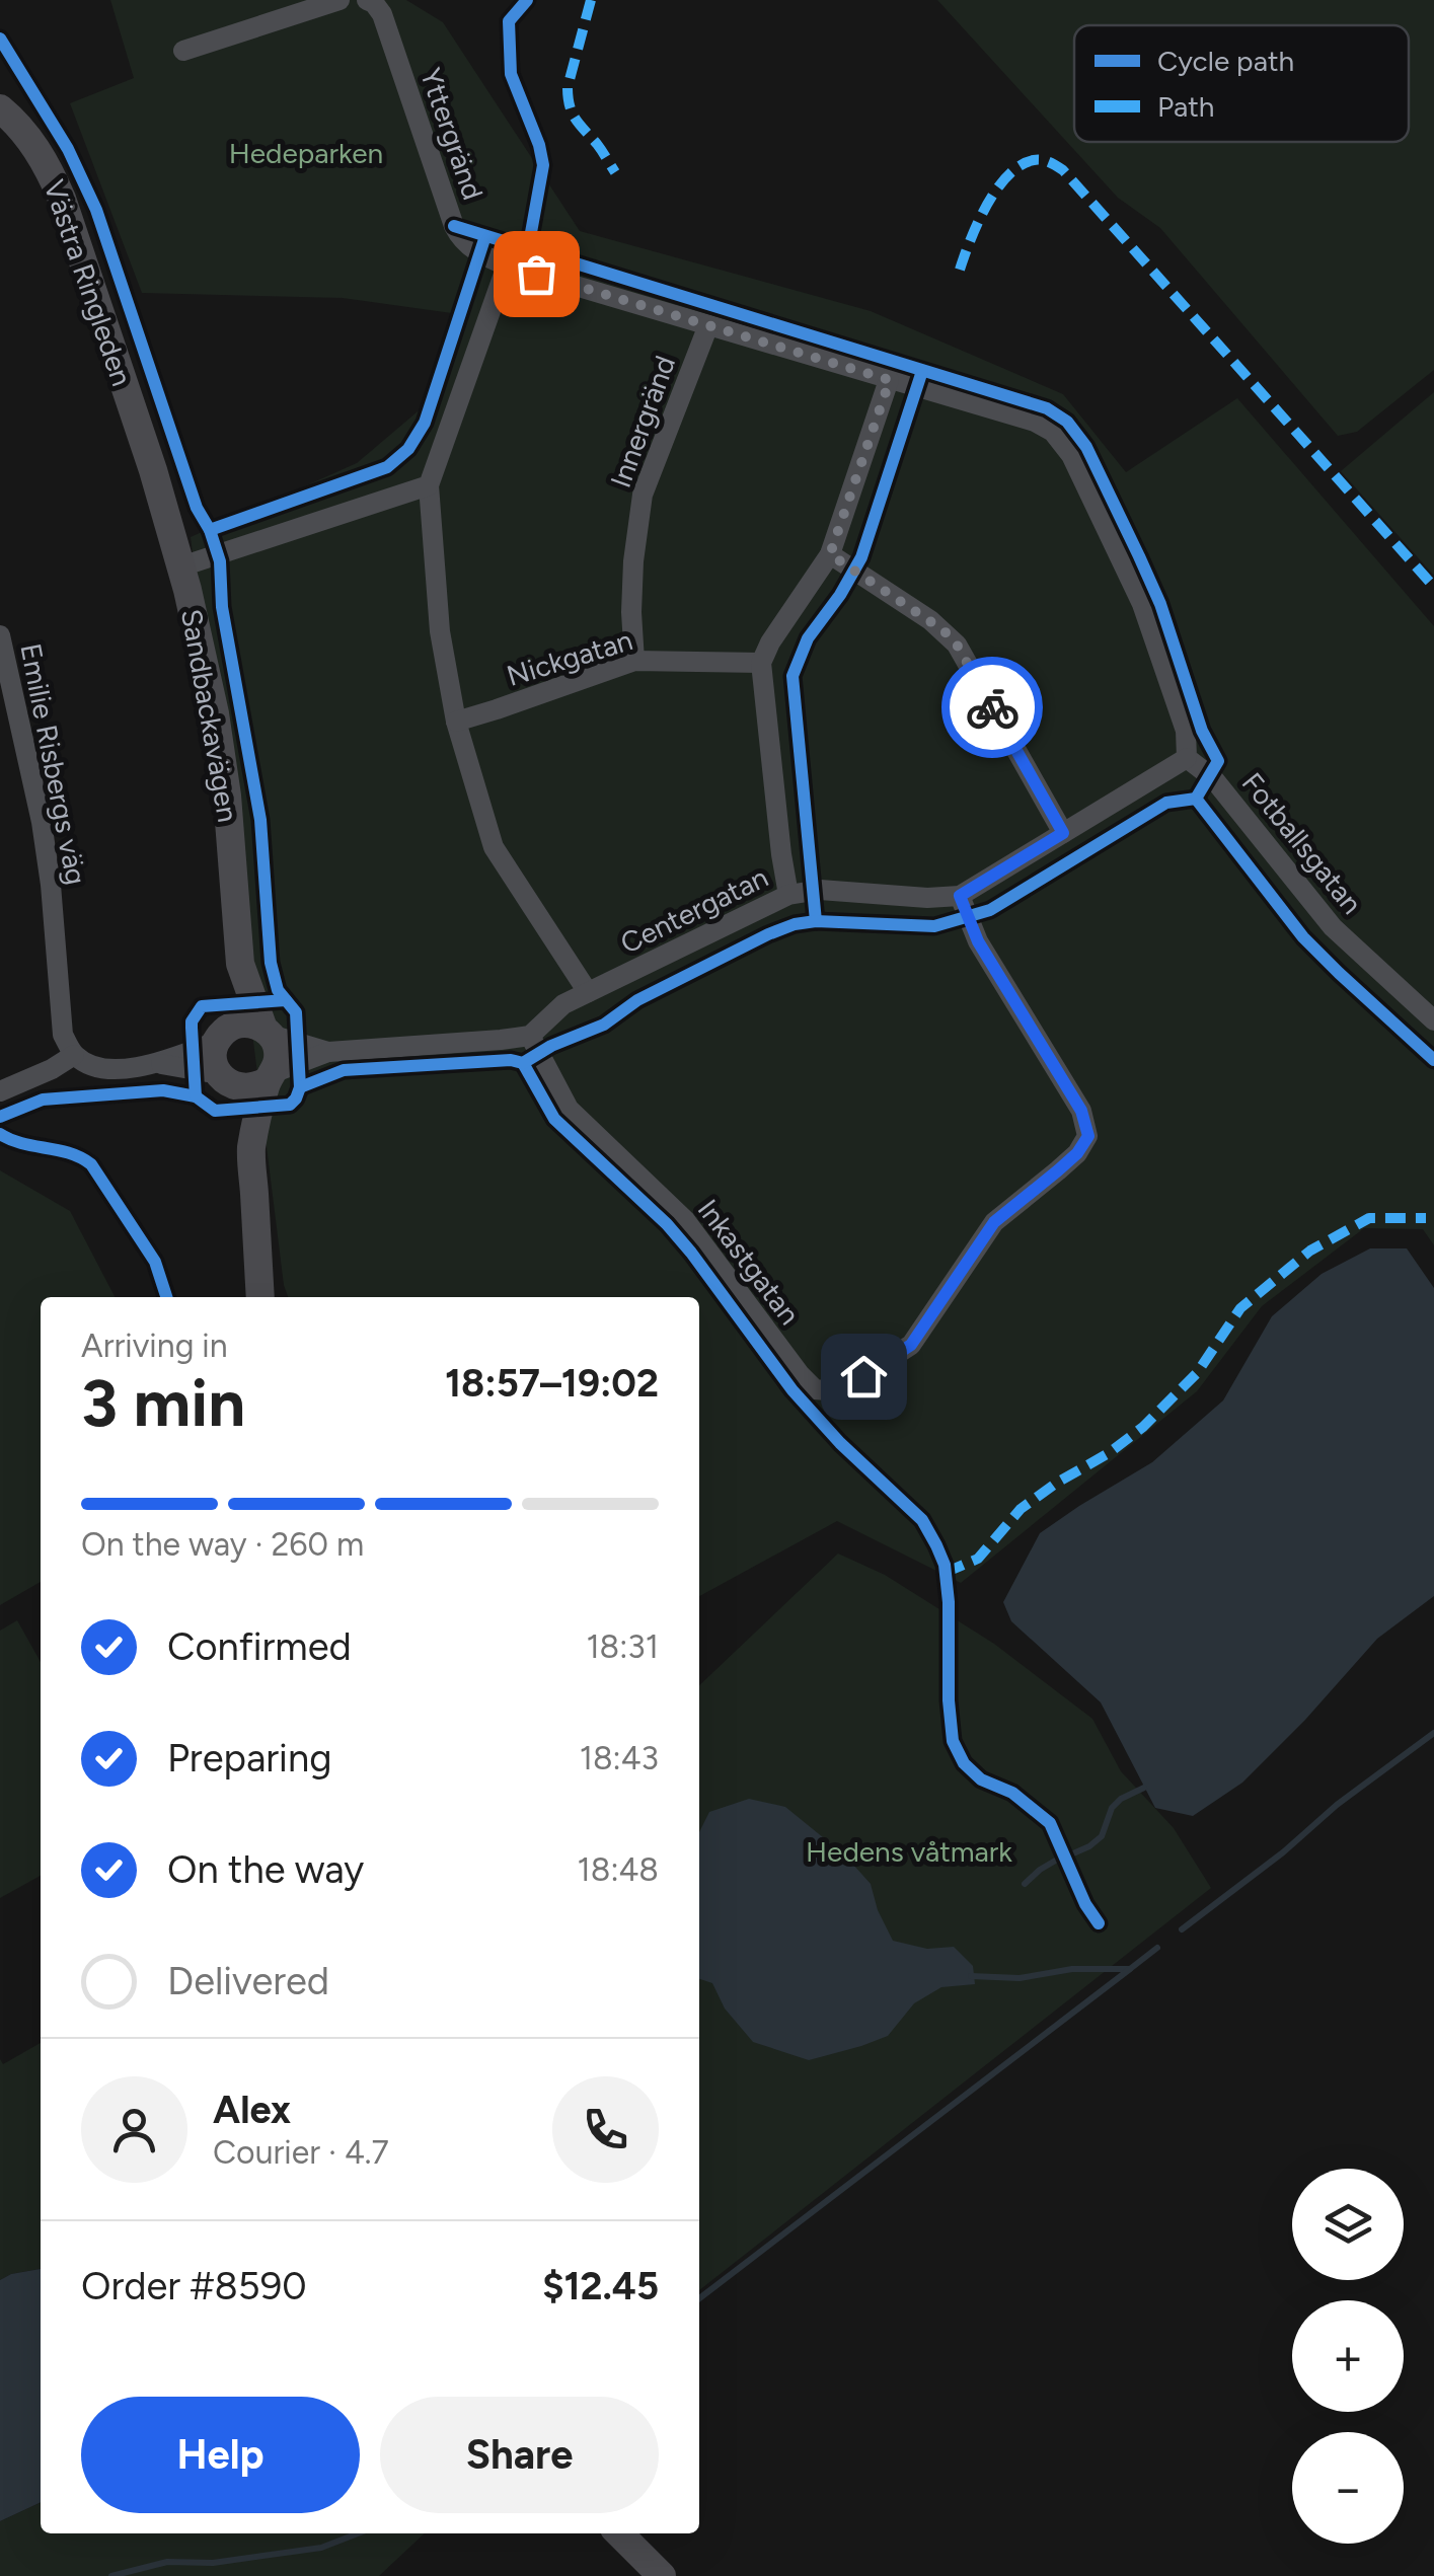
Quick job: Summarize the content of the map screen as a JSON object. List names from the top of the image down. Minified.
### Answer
{"streets":{"street":["Yttergränd","Västra Ringleden","Innergränd","Nickgatan","Sandbackavägen","Emilie Risbergs väg","Fotballsgatan","Centergatan","Inkastgatan"]},"crossings":[["Västra Ringleden","Sandbackavägen"],["Innergränd","Nickgatan"],["Centergatan","Inkastgatan"]],"parks":["Hedeparken","Hedens våtmark"],"legend":["Cycle path","Path"],"page":{"heading":["3 min","Arriving in","18:57–19:02"],"panel":["Alex","Courier · 4.7","Order #8590","$12.45"],"bar":"On the way · 260 m","list":[["Confirmed","18:31"],["Preparing","18:43"],["On the way","18:48"],"Delivered"],"map_buttons":["+","−"],"buttons":["Help","Share"]}}
